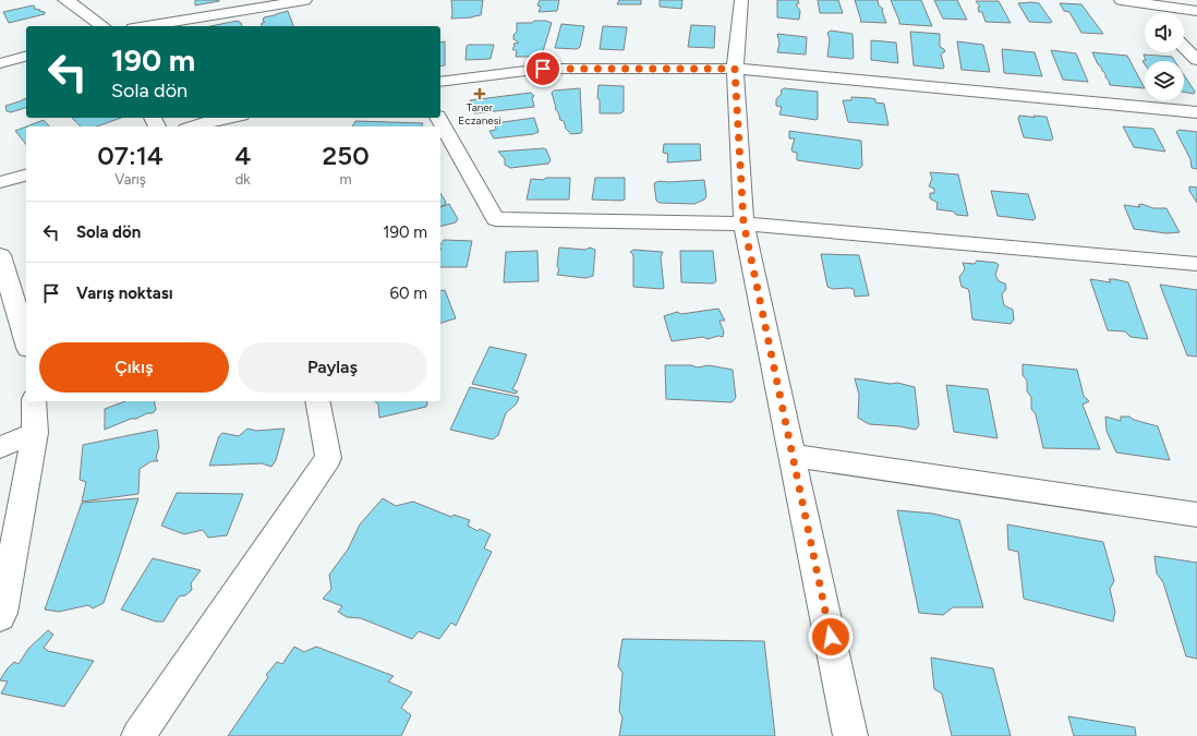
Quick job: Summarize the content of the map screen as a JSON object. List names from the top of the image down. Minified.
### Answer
{"places":{"health":["Taner Eczanesi"]},"page":{"turn":["190 m","Sola dön"],"eta":["07:14","Varış","4","dk","250","m"],"list":[{"name":"Sola dön","value":"190 m"},{"name":"Varış noktası","value":"60 m"}],"buttons":["Çıkış","Paylaş"]}}
